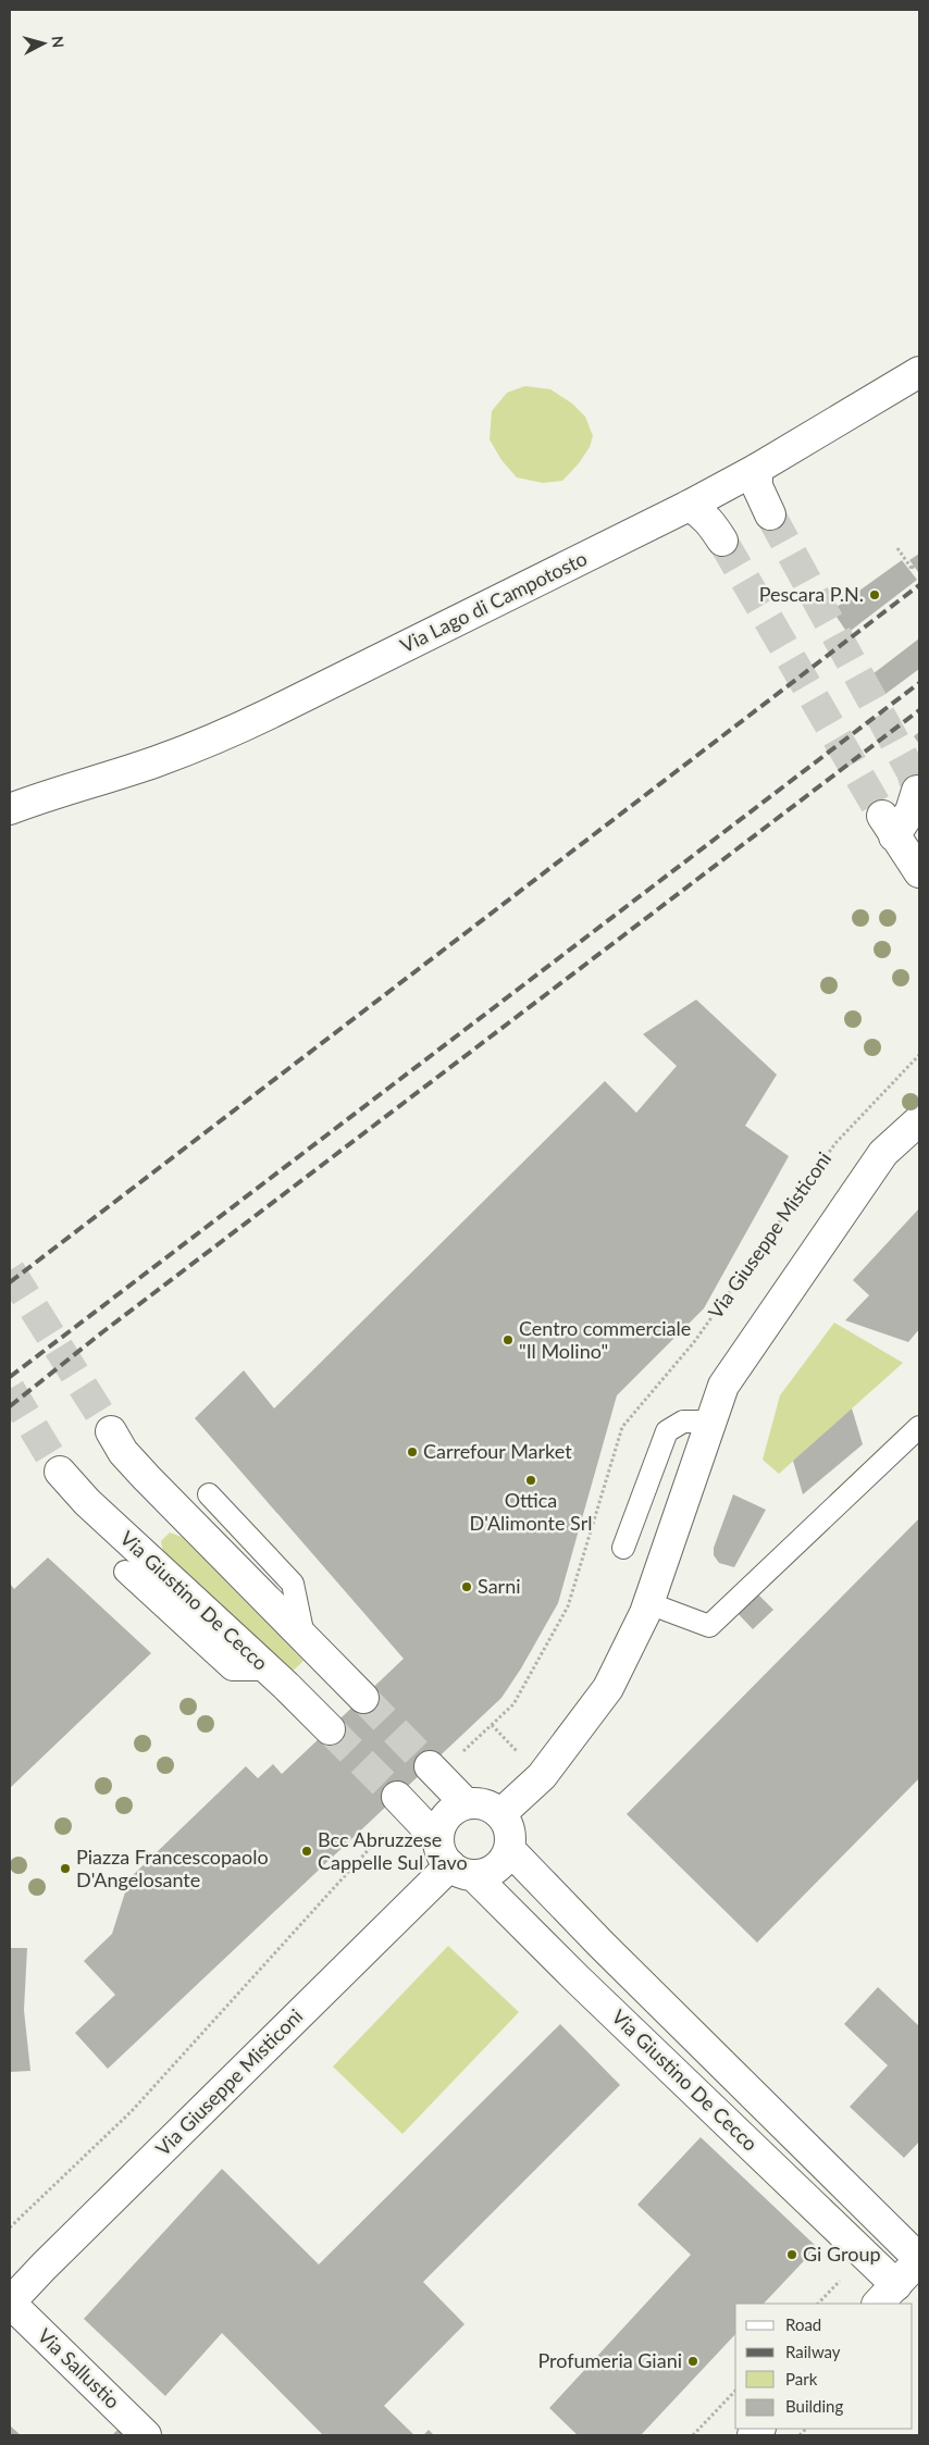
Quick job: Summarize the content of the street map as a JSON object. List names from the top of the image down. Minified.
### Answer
{"streets":{"street":["Via Lago di Campotosto","Via Giuseppe Misticoni","Via Giustino De Cecco","Via Sallustio"]},"crossings":[["Via Giuseppe Misticoni","Via Giustino De Cecco"],["Via Giuseppe Misticoni","Via Sallustio"]],"places":["Pescara P.N.","Centro commerciale \"Il Molino\"","Carrefour Market","Ottica D'Alimonte Srl","Sarni","Bcc Abruzzese Cappelle Sul Tavo","Piazza Francescopaolo D'Angelosante","Gi Group","Profumeria Giani"],"legend":["Road","Railway","Park","Building"],"north":"right"}
